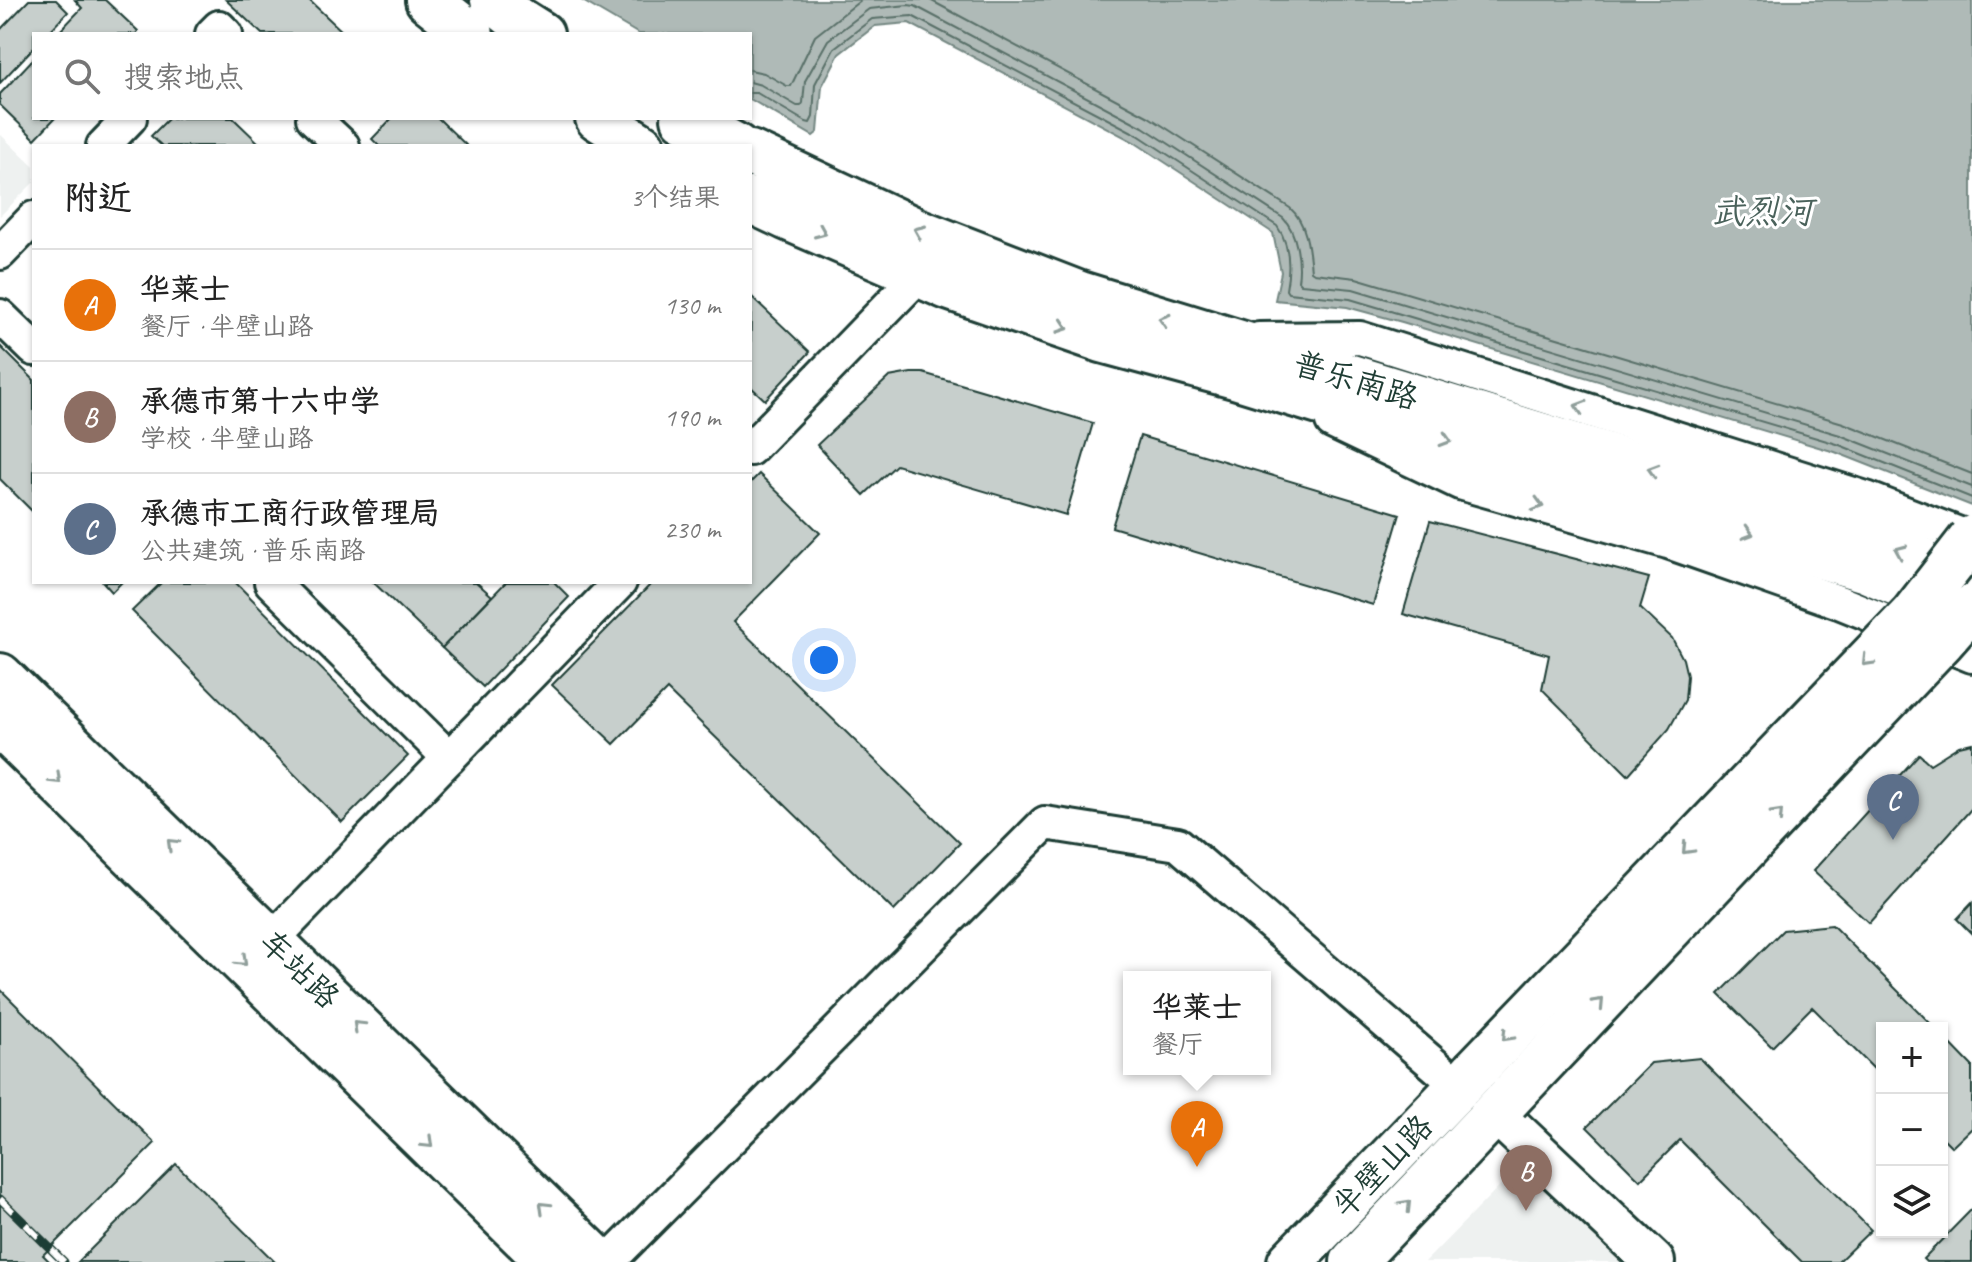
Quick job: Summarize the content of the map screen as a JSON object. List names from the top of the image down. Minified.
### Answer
{"streets":{"main road":["普乐南路","车站路","半壁山路"]},"water":["武烈河"],"page":{"search":"搜索地点","heading":["附近","3个结果"],"list":[{"mark":"A","name":"华莱士","note":"餐厅 · 半壁山路","value":"130 m"},{"mark":"B","name":"承德市第十六中学","note":"学校 · 半壁山路","value":"190 m"},{"mark":"C","name":"承德市工商行政管理局","note":"公共建筑 · 普乐南路","value":"230 m"}],"pins":["C","A","B"],"popup":["华莱士","餐厅"],"map_buttons":["+","−"]}}
